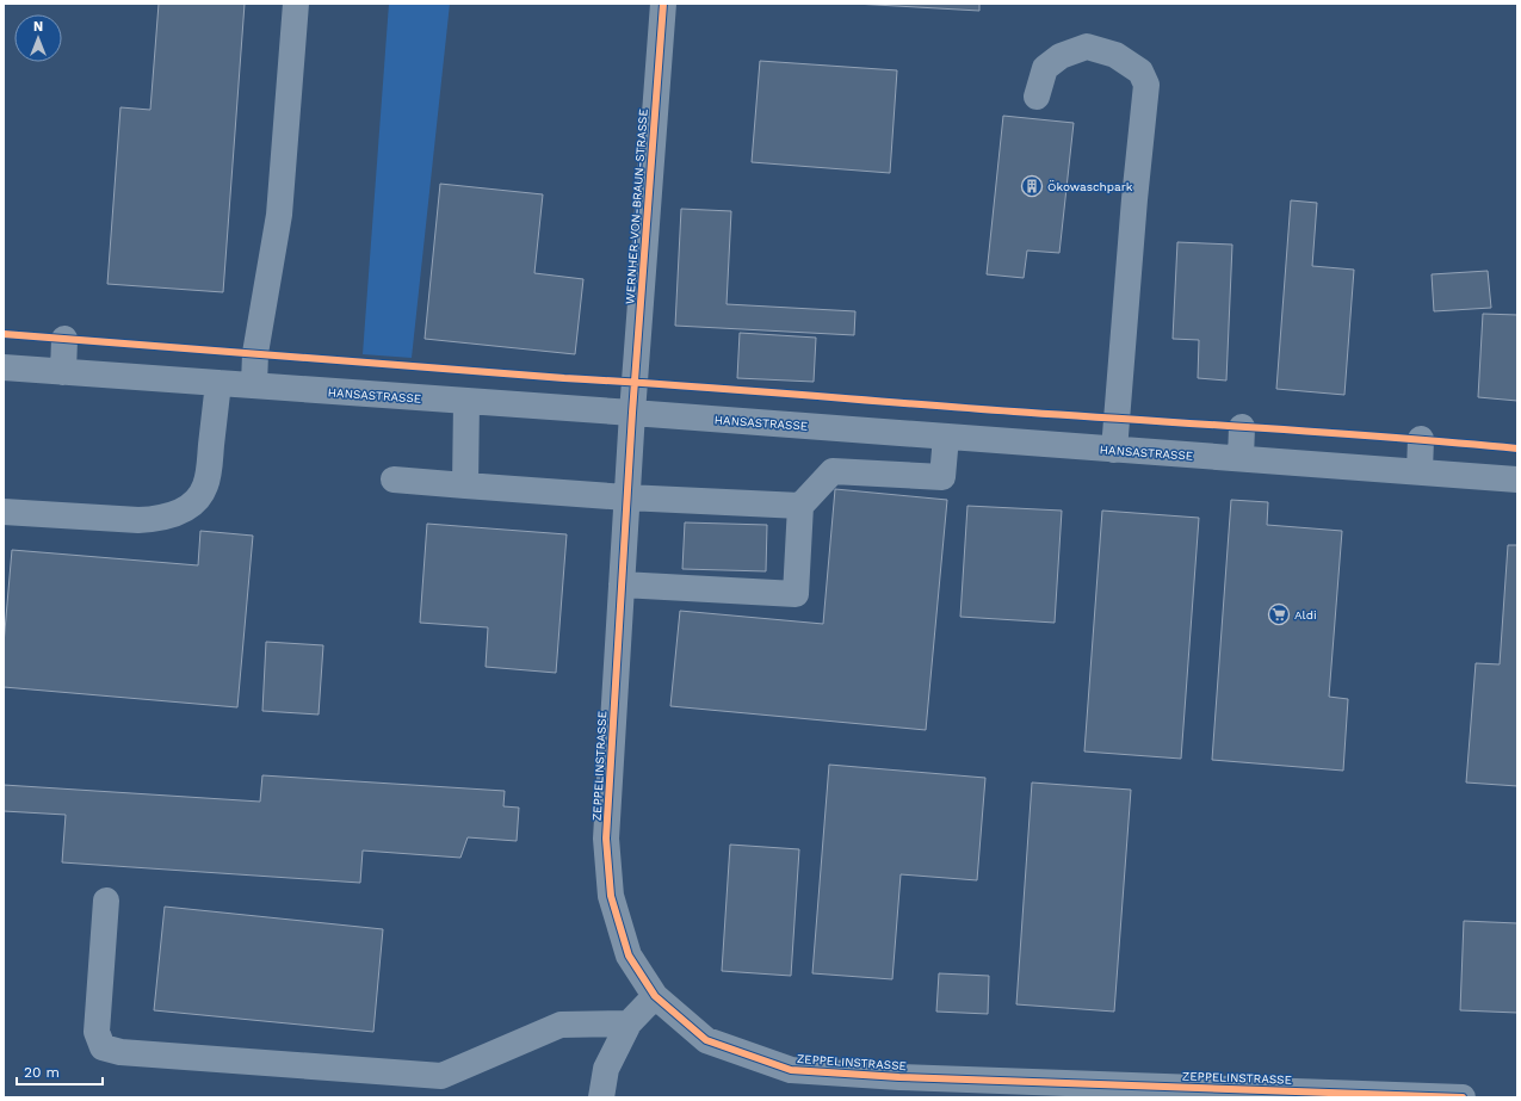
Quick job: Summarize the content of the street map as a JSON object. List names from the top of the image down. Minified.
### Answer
{"streets":{"street":["WERNHER-VON-BRAUN-STRASSE","HANSASTRASSE","ZEPPELINSTRASSE"]},"crossings":[["WERNHER-VON-BRAUN-STRASSE","HANSASTRASSE"],["WERNHER-VON-BRAUN-STRASSE","ZEPPELINSTRASSE"],["HANSASTRASSE","ZEPPELINSTRASSE"]],"places":{"building":["Ökowaschpark"],"supermarket":["Aldi"]},"scale_bar":"20 m","north":"top"}
